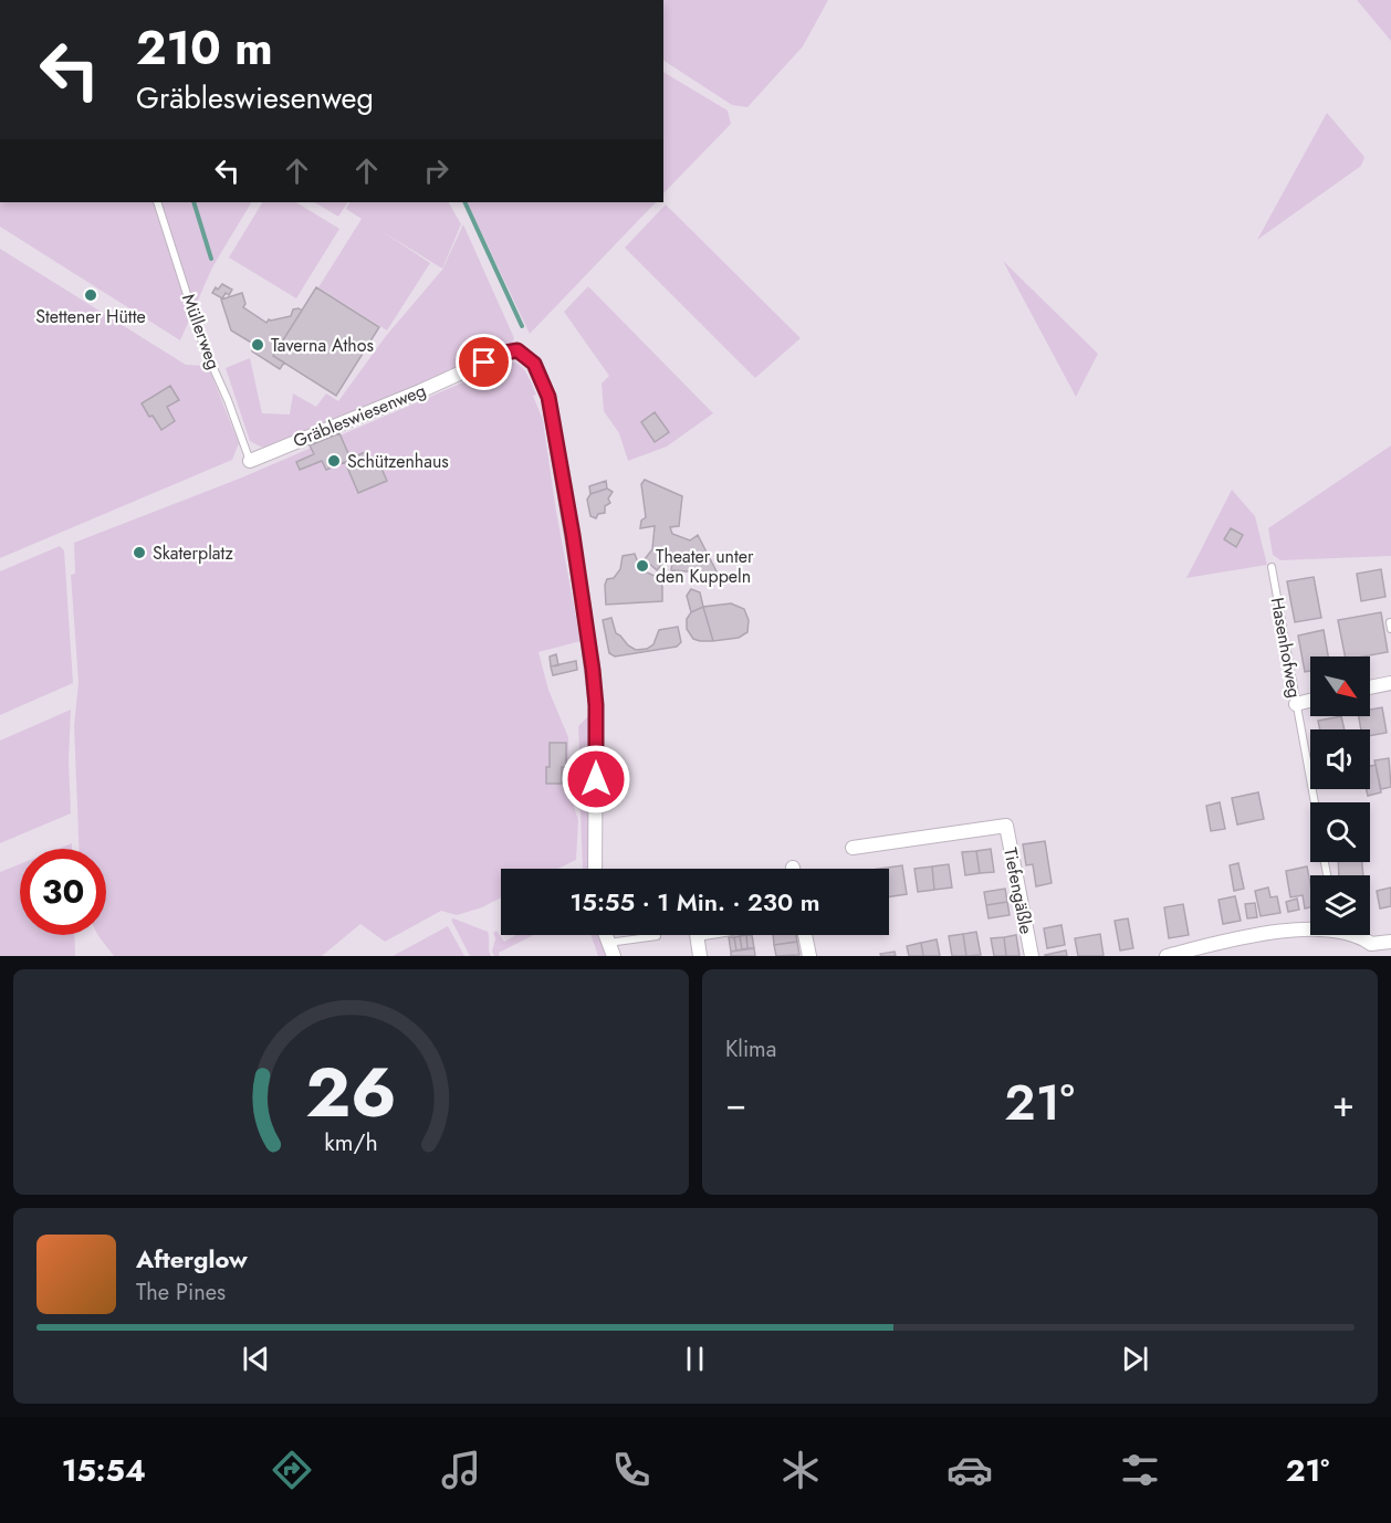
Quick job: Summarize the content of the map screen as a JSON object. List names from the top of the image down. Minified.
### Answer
{"streets":{"street":["Gräbleswiesenweg","Tiefengäßle"],"lane":["Müllerweg","Hasenhofweg"]},"crossings":[["Müllerweg","Gräbleswiesenweg"]],"places":["Stettener Hütte","Taverna Athos","Schützenhaus","Skaterplatz","Theater unter den Kuppeln"],"north":"bottom right","page":{"turn":["210 m","Gräbleswiesenweg"],"limit":"30","trip":"15:55 · 1 Min. · 230 m","tile":"Klima","heat":["−","21°","+"],"song":["Afterglow","The Pines"],"tabs":["15:54","21°"],"gauge":["26","km/h"]}}
